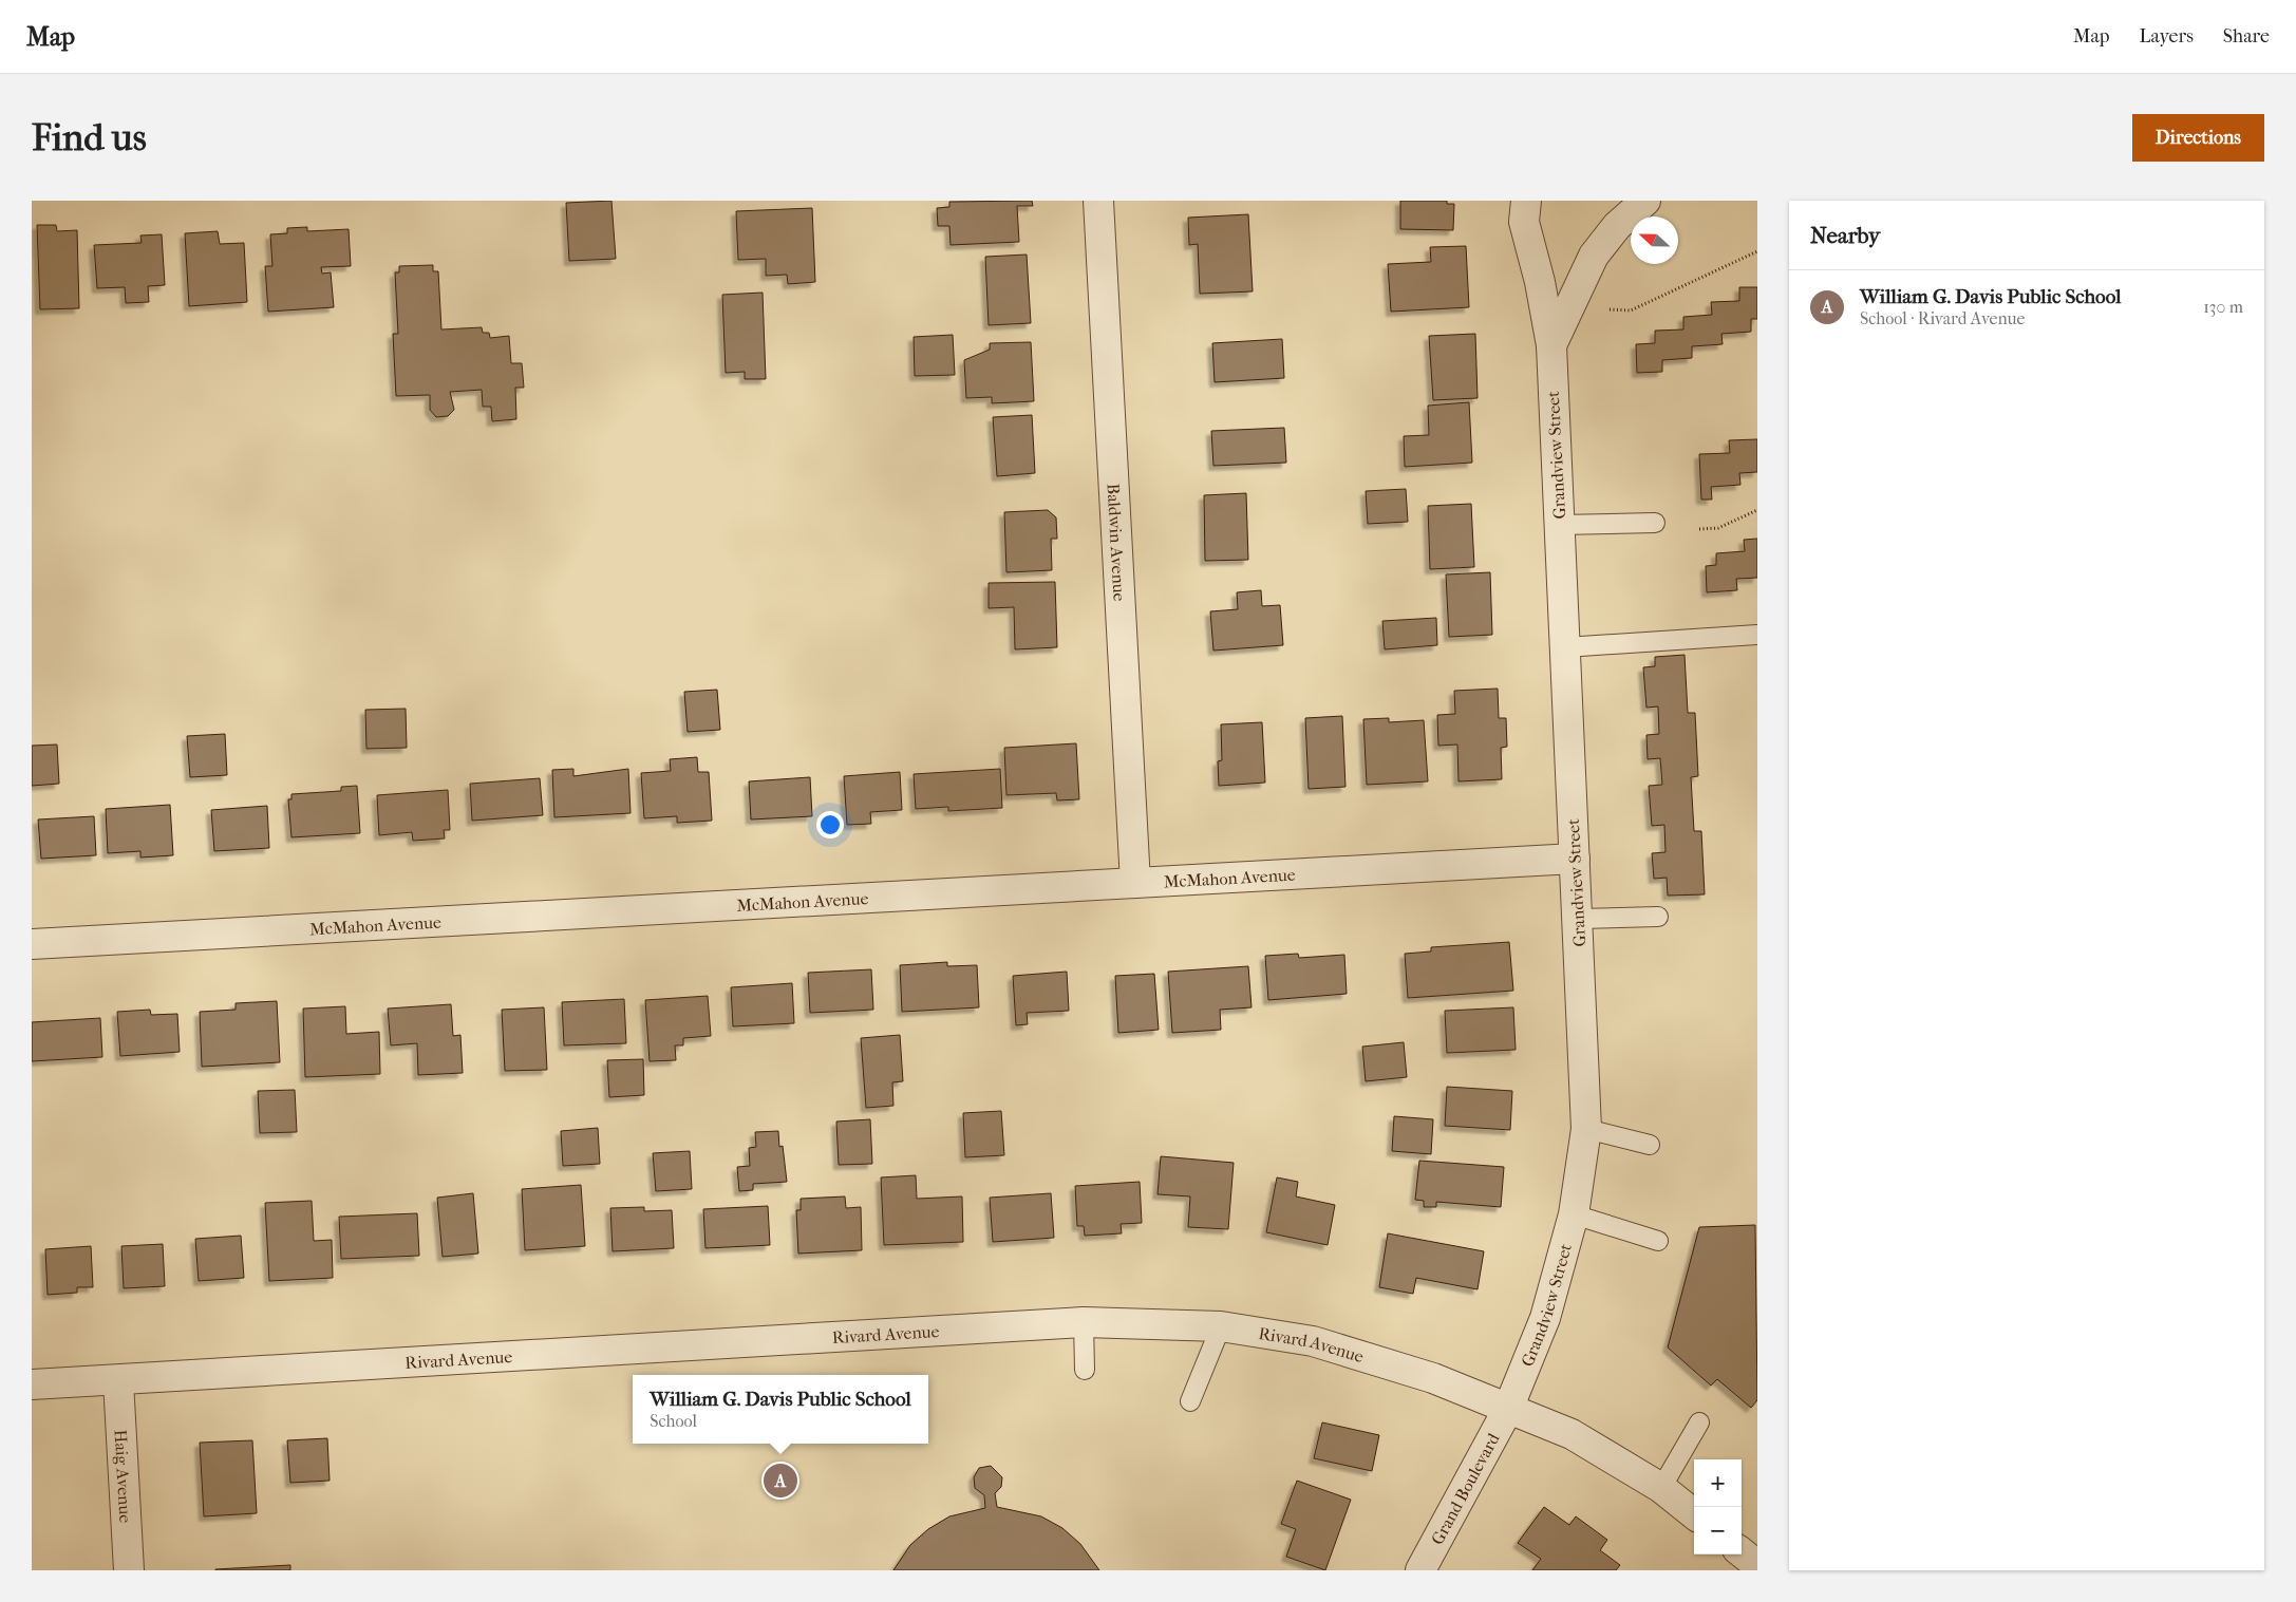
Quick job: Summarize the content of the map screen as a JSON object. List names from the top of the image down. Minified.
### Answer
{"streets":{"street":["Grandview Street","Baldwin Avenue","McMahon Avenue","Rivard Avenue","Haig Avenue","Grand Boulevard"]},"crossings":[["Grandview Street","McMahon Avenue"],["Grandview Street","Rivard Avenue"],["Grandview Street","Grand Boulevard"],["Baldwin Avenue","McMahon Avenue"],["Rivard Avenue","Haig Avenue"],["Rivard Avenue","Grand Boulevard"]],"north":"left","page":{"header":"Map","nav":["Map","Layers","Share"],"buttons":"Directions","title":"Find us","heading":"Nearby","list":[{"mark":"A","name":"William G. Davis Public School","note":"School · Rivard Avenue","value":"130 m"}],"popup":["William G. Davis Public School","School"],"map_buttons":["+","−"],"pins":"A"}}
